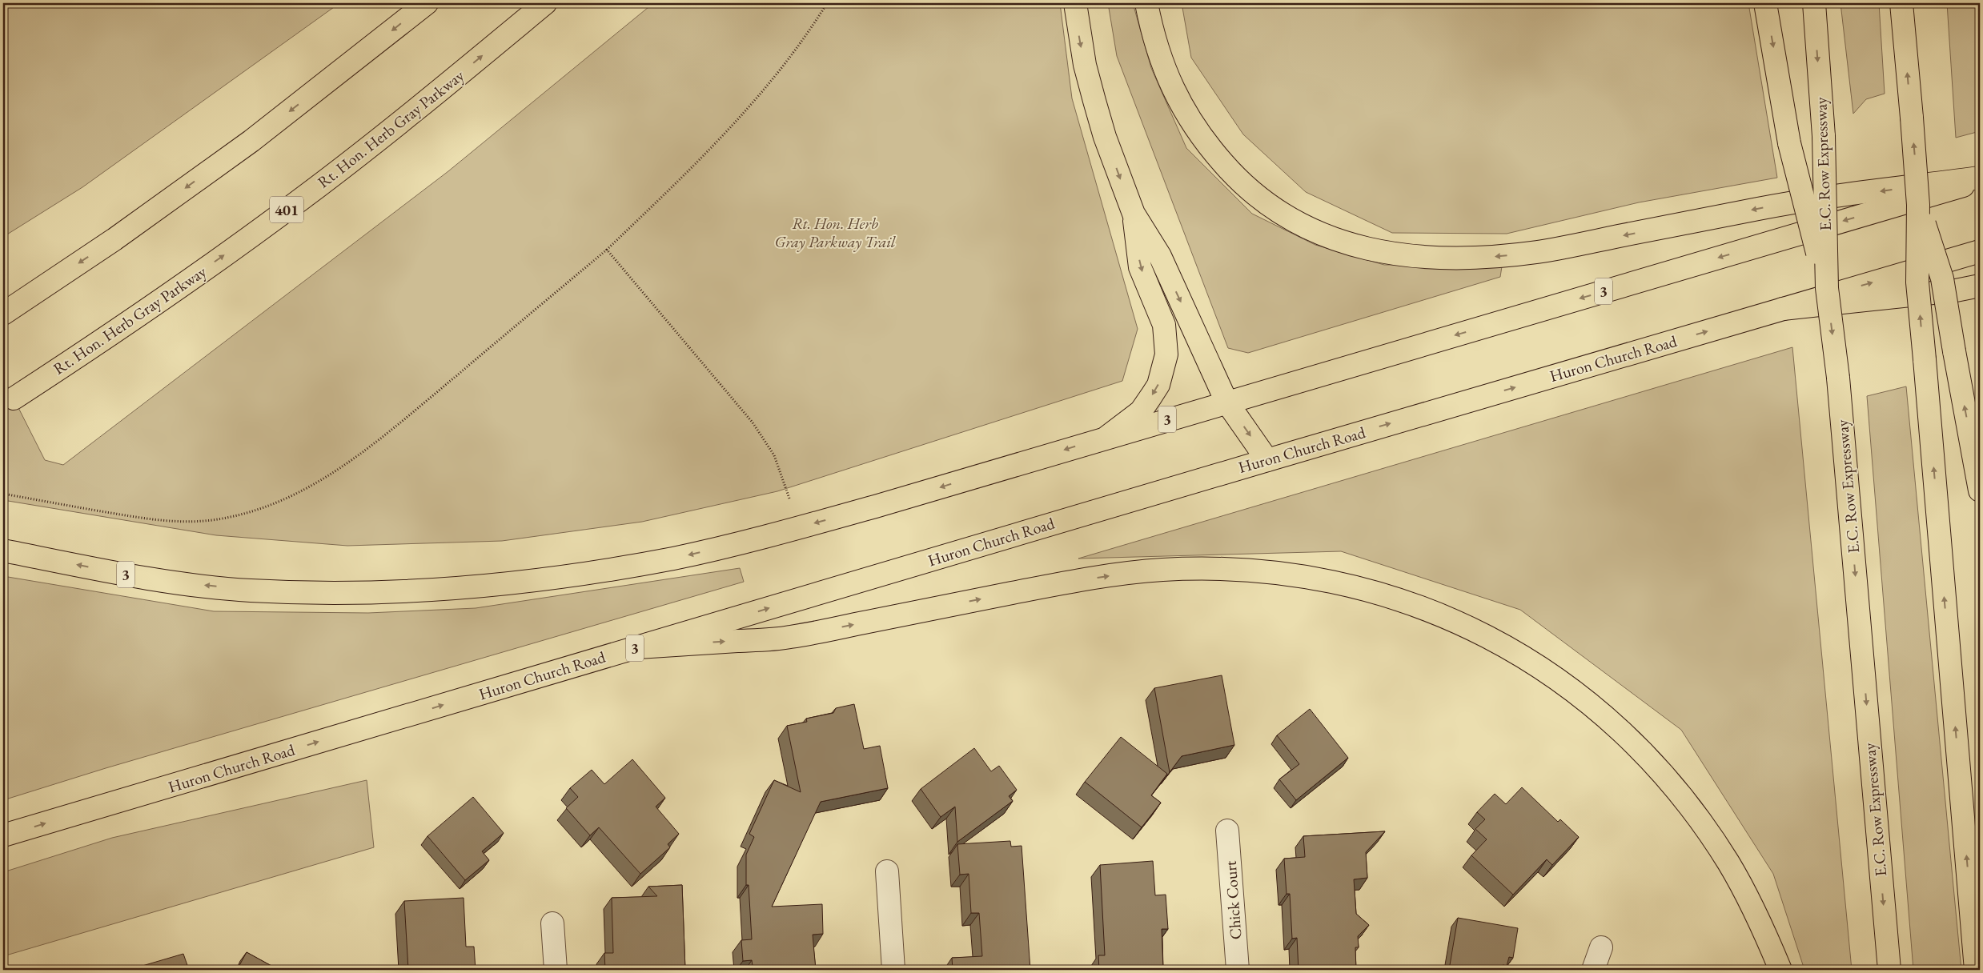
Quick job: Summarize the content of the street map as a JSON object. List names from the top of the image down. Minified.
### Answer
{"streets":{"highway":["Rt. Hon. Herb Gray Parkway","E.C. Row Expressway","401","3","Huron Church Road"],"street":["Chick Court"]},"parks":["Rt. Hon. Herb Gray Parkway Trail"]}
